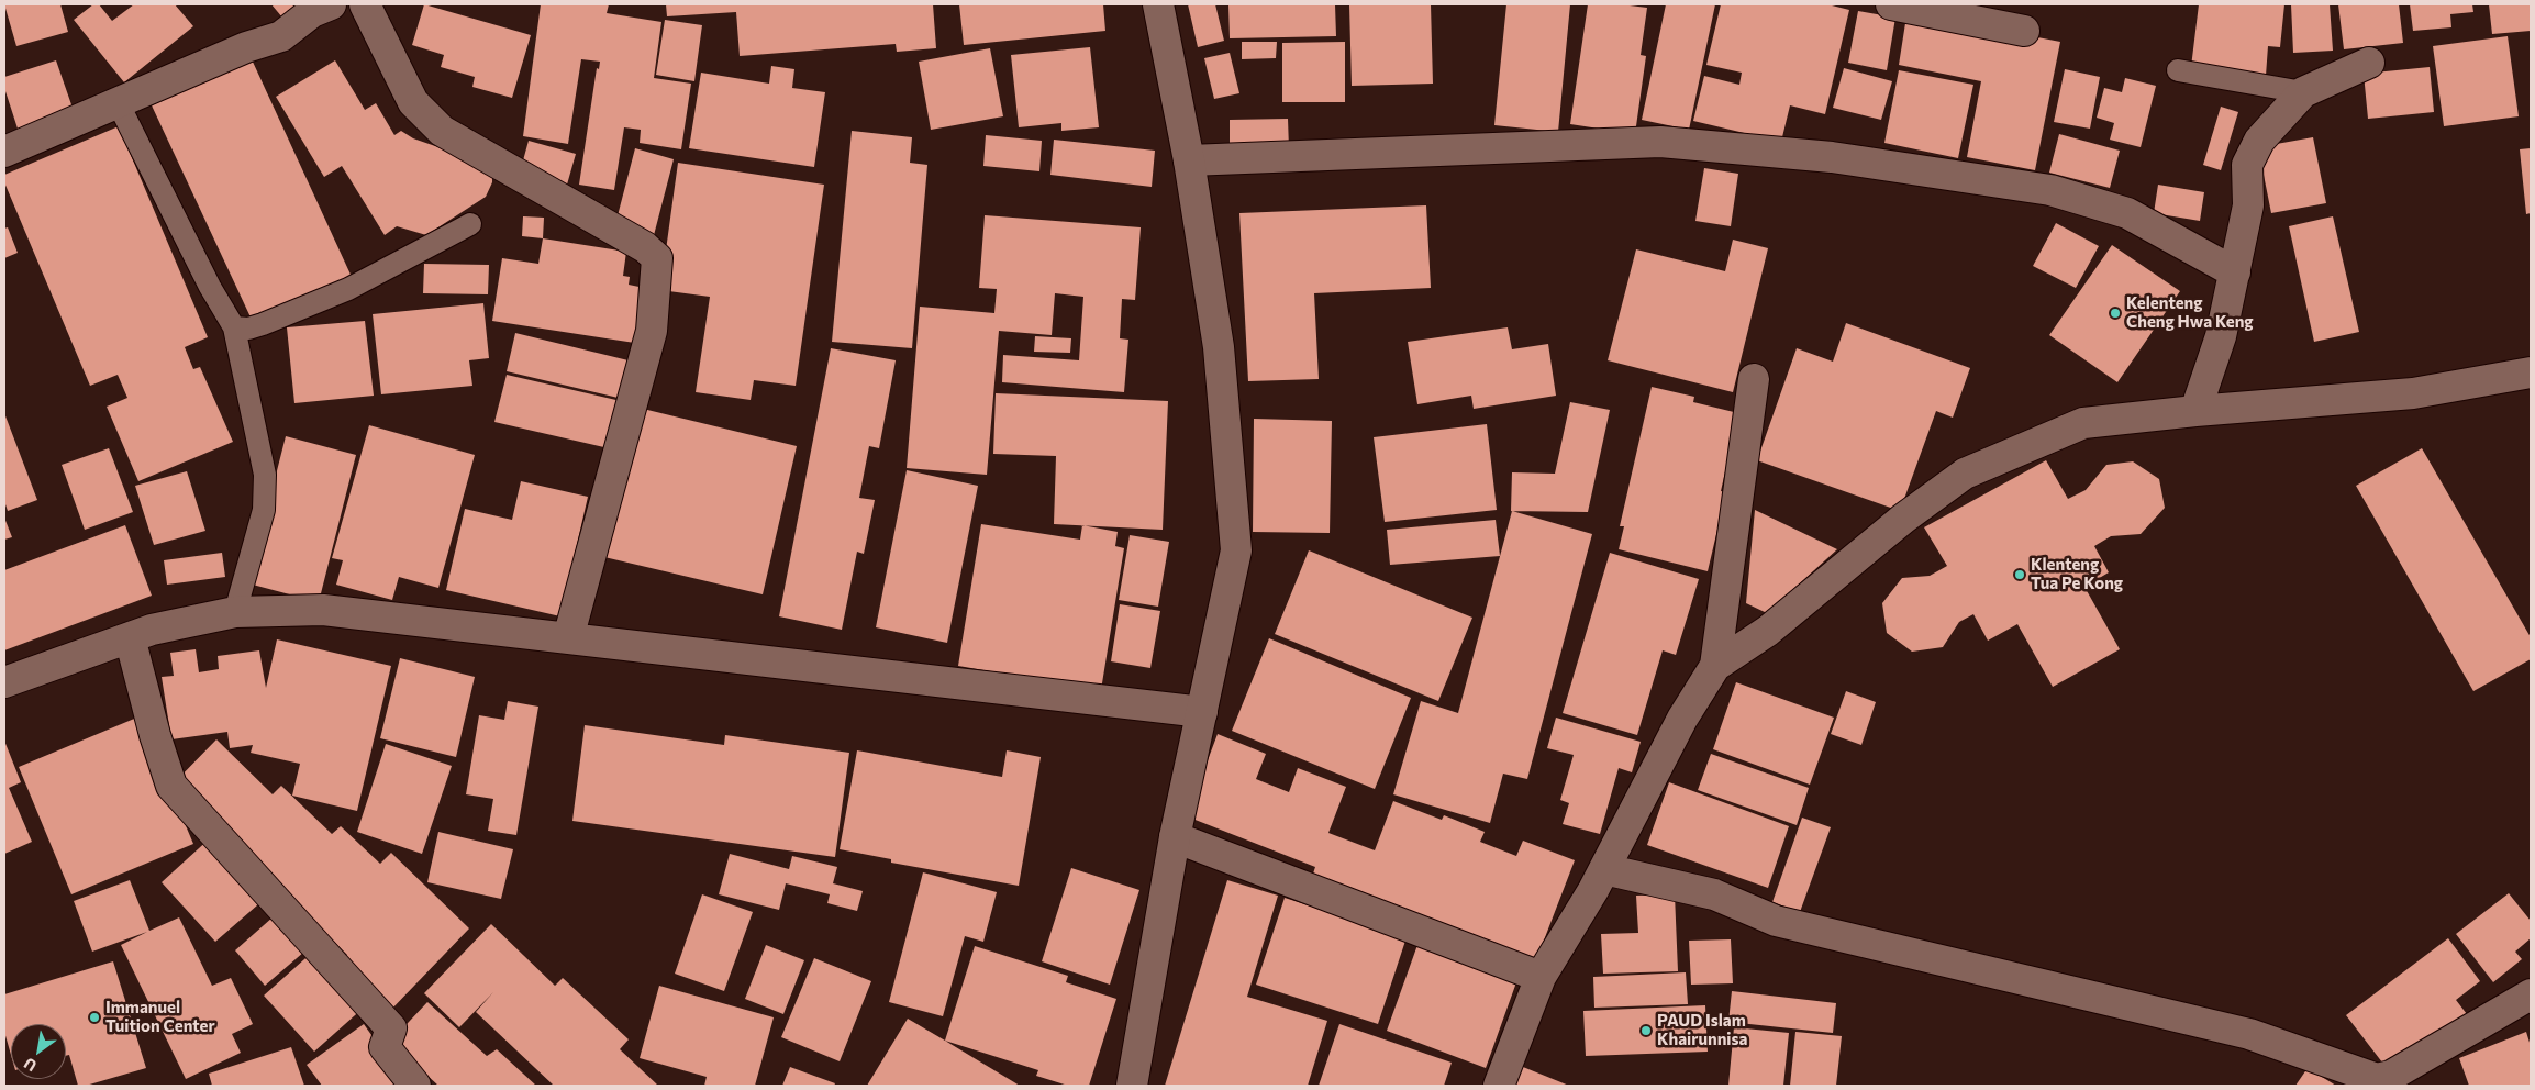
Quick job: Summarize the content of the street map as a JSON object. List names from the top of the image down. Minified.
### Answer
{"places":["Kelenteng Cheng Hwa Keng","Klenteng Tua Pe Kong","Immanuel Tuition Center","PAUD Islam Khairunnisa"],"north":"bottom left"}
